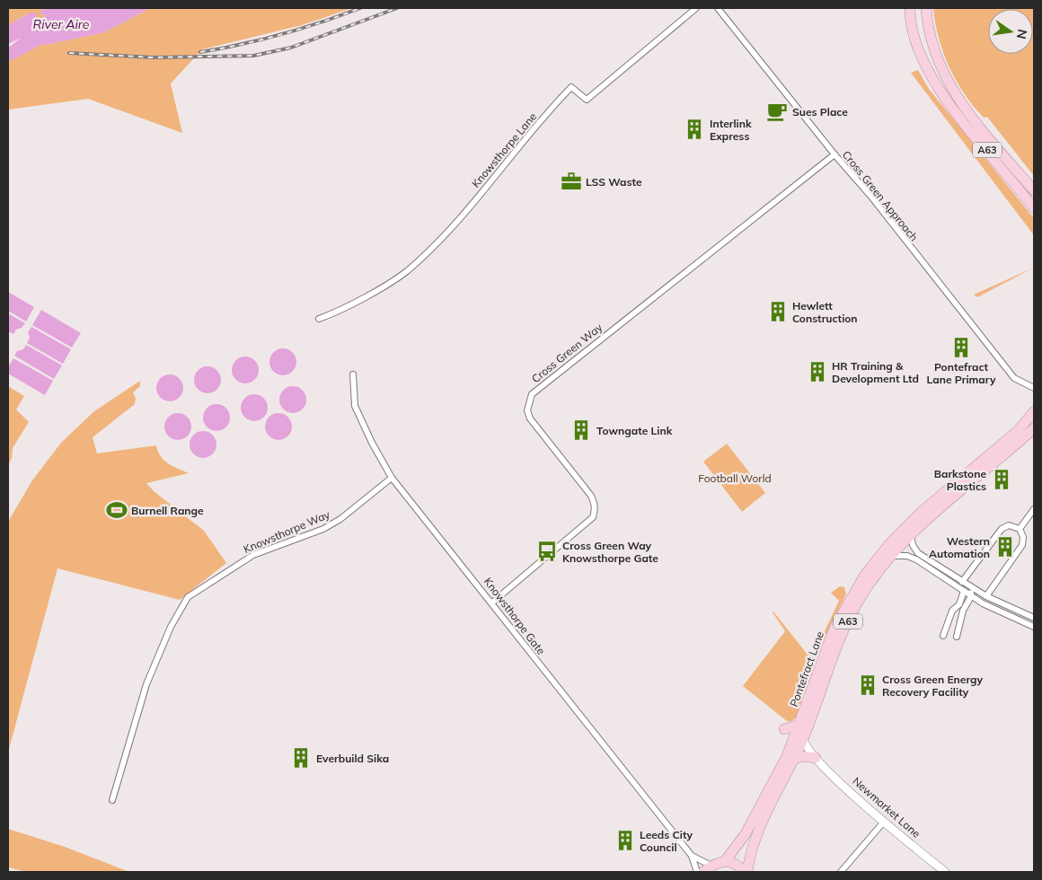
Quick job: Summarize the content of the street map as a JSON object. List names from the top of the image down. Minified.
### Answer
{"streets":{"highway":["A63","Pontefract Lane"],"street":["Knowsthorpe Lane","Cross Green Approach","Cross Green Way","Knowsthorpe Way","Knowsthorpe Gate","Newmarket Lane"]},"crossings":[["A63","Pontefract Lane"],["Cross Green Approach","Cross Green Way"],["Cross Green Way","Knowsthorpe Gate"],["Knowsthorpe Way","Knowsthorpe Gate"],["Pontefract Lane","Newmarket Lane"]],"water":["River Aire"],"parks":["Football World"],"places":{"cafe":["Sues Place"],"building":["Interlink Express","Hewlett Construction","Pontefract Lane Primary","HR Training & Development Ltd","Towngate Link","Barkstone Plastics","Western Automation","Cross Green Energy Recovery Facility","Everbuild Sika","Leeds City Council"],"office":["LSS Waste"],"sports":["Burnell Range"],"bus stop":["Cross Green Way Knowsthorpe Gate"]},"north":"right"}
